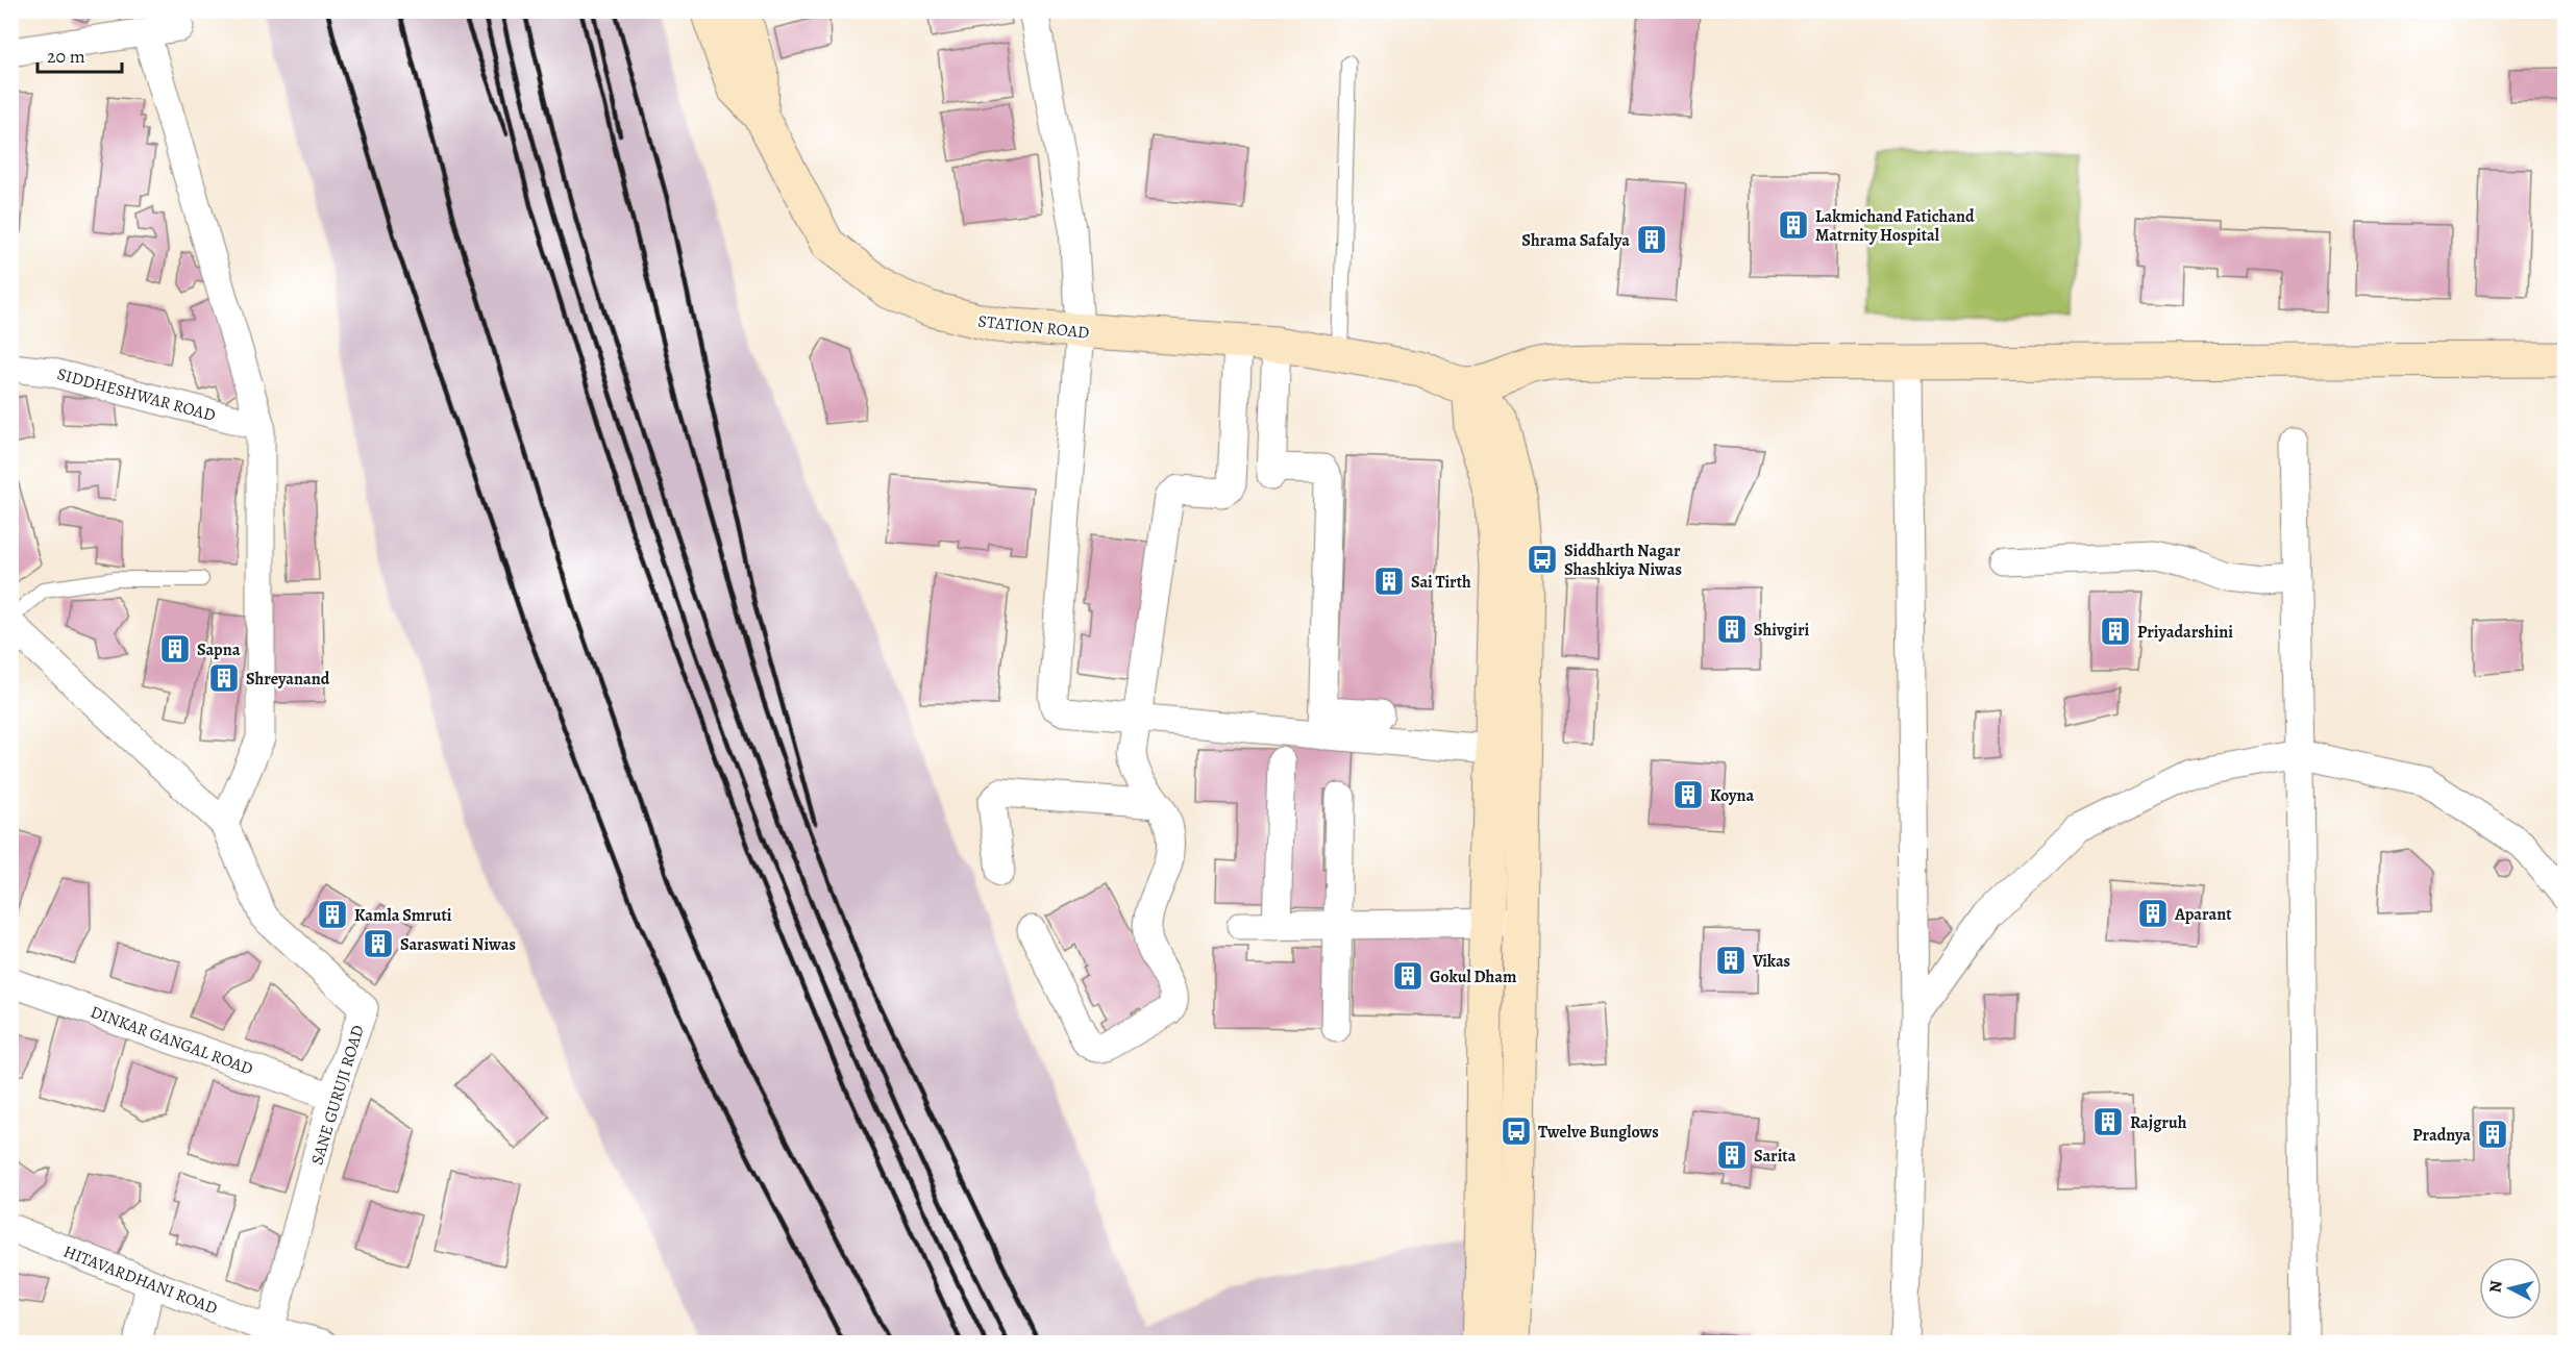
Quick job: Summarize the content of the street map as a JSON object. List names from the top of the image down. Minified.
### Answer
{"streets":{"main road":["STATION ROAD"],"street":["SIDDHESHWAR ROAD","DINKAR GANGAL ROAD","SANE GURUJI ROAD","HITAVARDHANI ROAD"]},"crossings":[["DINKAR GANGAL ROAD","SANE GURUJI ROAD"],["SANE GURUJI ROAD","HITAVARDHANI ROAD"]],"places":{"building":["Lakmichand Fatichand Matrnity Hospital","Shrama Safalya","Sai Tirth","Shivgiri","Priyadarshini","Sapna","Shreyanand","Koyna","Aparant","Kamla Smruti","Saraswati Niwas","Vikas","Gokul Dham","Rajgruh","Pradnya","Sarita"],"bus stop":["Siddharth Nagar Shashkiya Niwas","Twelve Bunglows"]},"scale_bar":"20 m","north":"left"}
